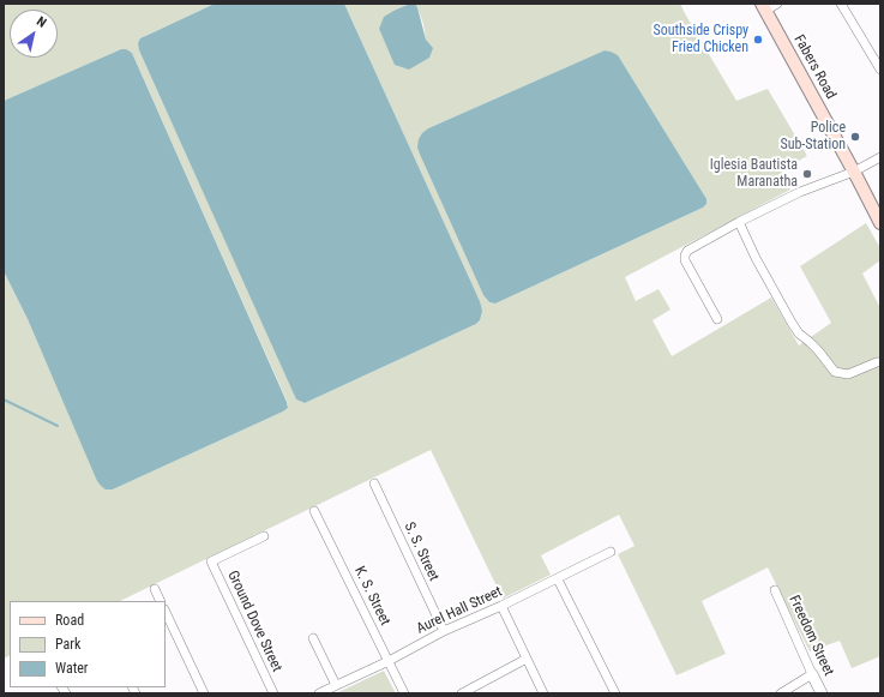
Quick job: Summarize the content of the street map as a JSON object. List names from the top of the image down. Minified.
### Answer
{"streets":{"main road":["Fabers Road"],"street":["S. S. Street","K. S. Street","Aurel Hall Street","Ground Dove Street","Freedom Street"]},"crossings":[["S. S. Street","Aurel Hall Street"],["K. S. Street","Aurel Hall Street"]],"places":["Southside Crispy Fried Chicken","Police Sub-Station","Iglesia Bautista Maranatha"],"legend":["Road","Park","Water"],"north":"top right"}
